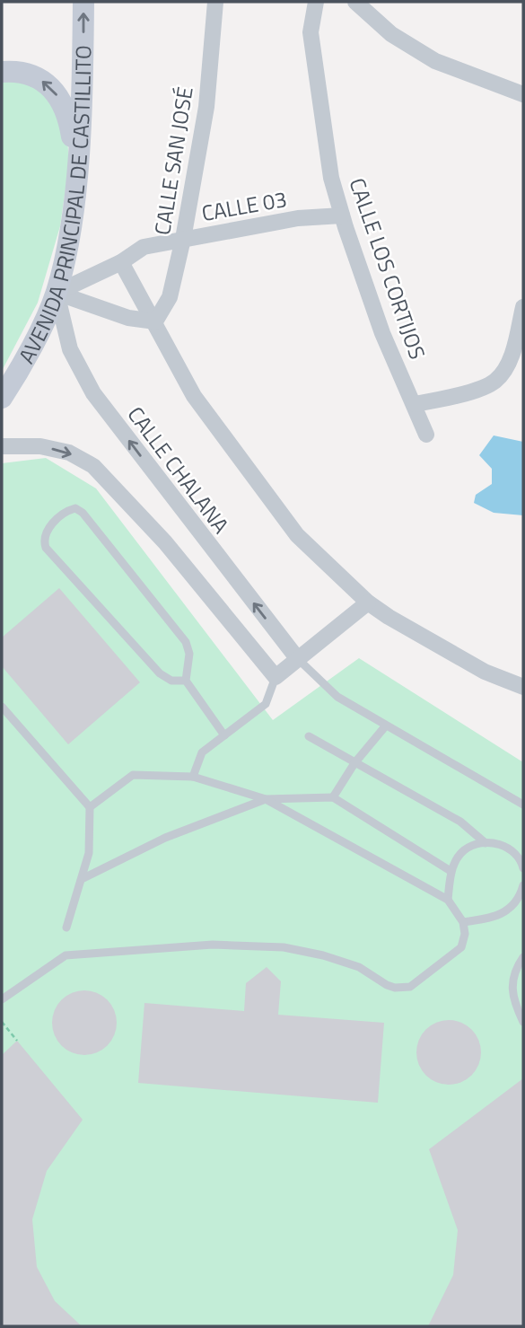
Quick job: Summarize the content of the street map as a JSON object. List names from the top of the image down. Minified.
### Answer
{"streets":{"main road":["AVENIDA PRINCIPAL DE CASTILLITO"],"street":["CALLE SAN JOSÉ","CALLE 03","CALLE LOS CORTIJOS","CALLE CHALANA"]},"crossings":[["CALLE SAN JOSÉ","CALLE 03"],["AVENIDA PRINCIPAL DE CASTILLITO","CALLE 03"],["AVENIDA PRINCIPAL DE CASTILLITO","CALLE CHALANA"],["CALLE 03","CALLE LOS CORTIJOS"],["CALLE 03","CALLE CHALANA"]],"one_way":["AVENIDA PRINCIPAL DE CASTILLITO"]}
